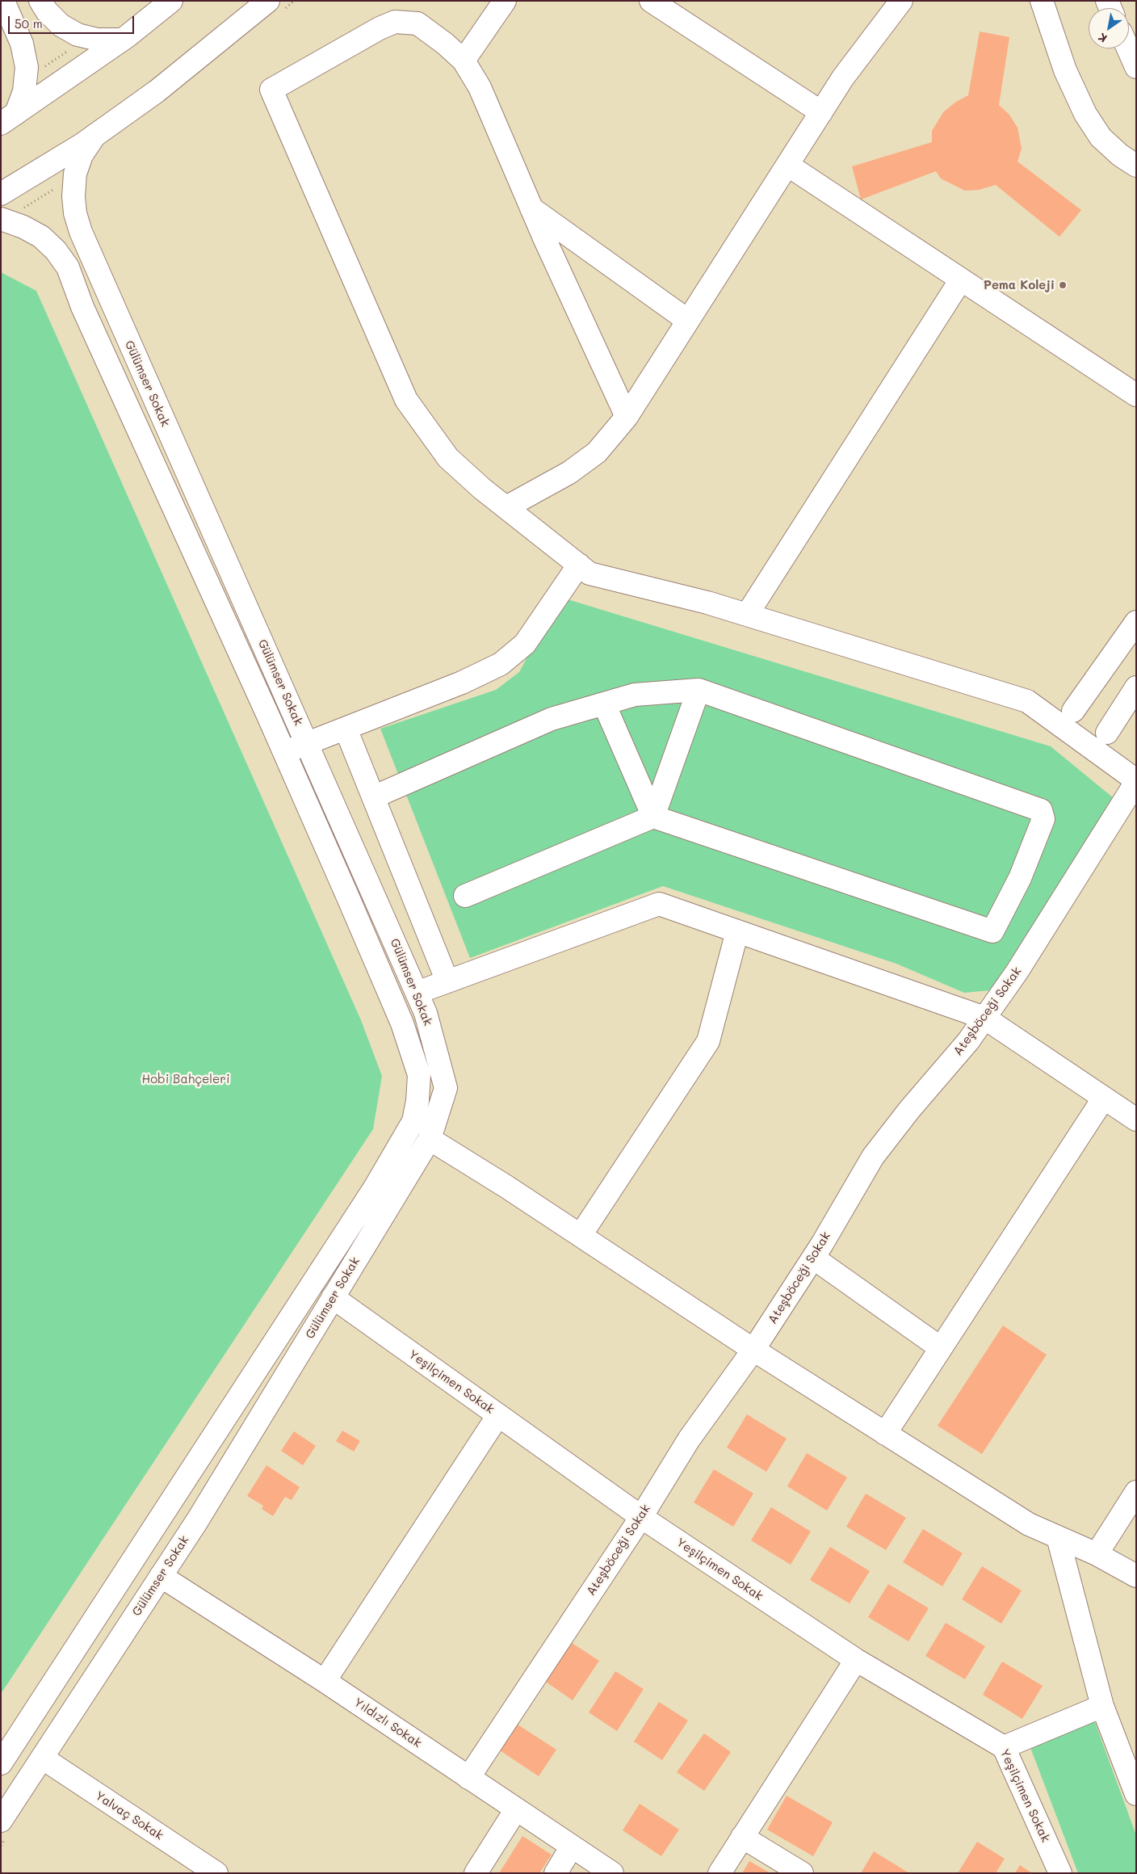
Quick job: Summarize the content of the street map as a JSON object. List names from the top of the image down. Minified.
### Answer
{"streets":{"street":["Gülümser Sokak","Ateşböceği Sokak","Yeşilçimen Sokak","Yıldızlı Sokak","Yalvaç Sokak"]},"crossings":[["Gülümser Sokak","Yeşilçimen Sokak"],["Gülümser Sokak","Yıldızlı Sokak"],["Gülümser Sokak","Yalvaç Sokak"],["Ateşböceği Sokak","Yeşilçimen Sokak"],["Ateşböceği Sokak","Yıldızlı Sokak"]],"parks":["Hobi Bahçeleri"],"places":["Pema Koleji"],"scale_bar":"50 m","north":"bottom left"}
